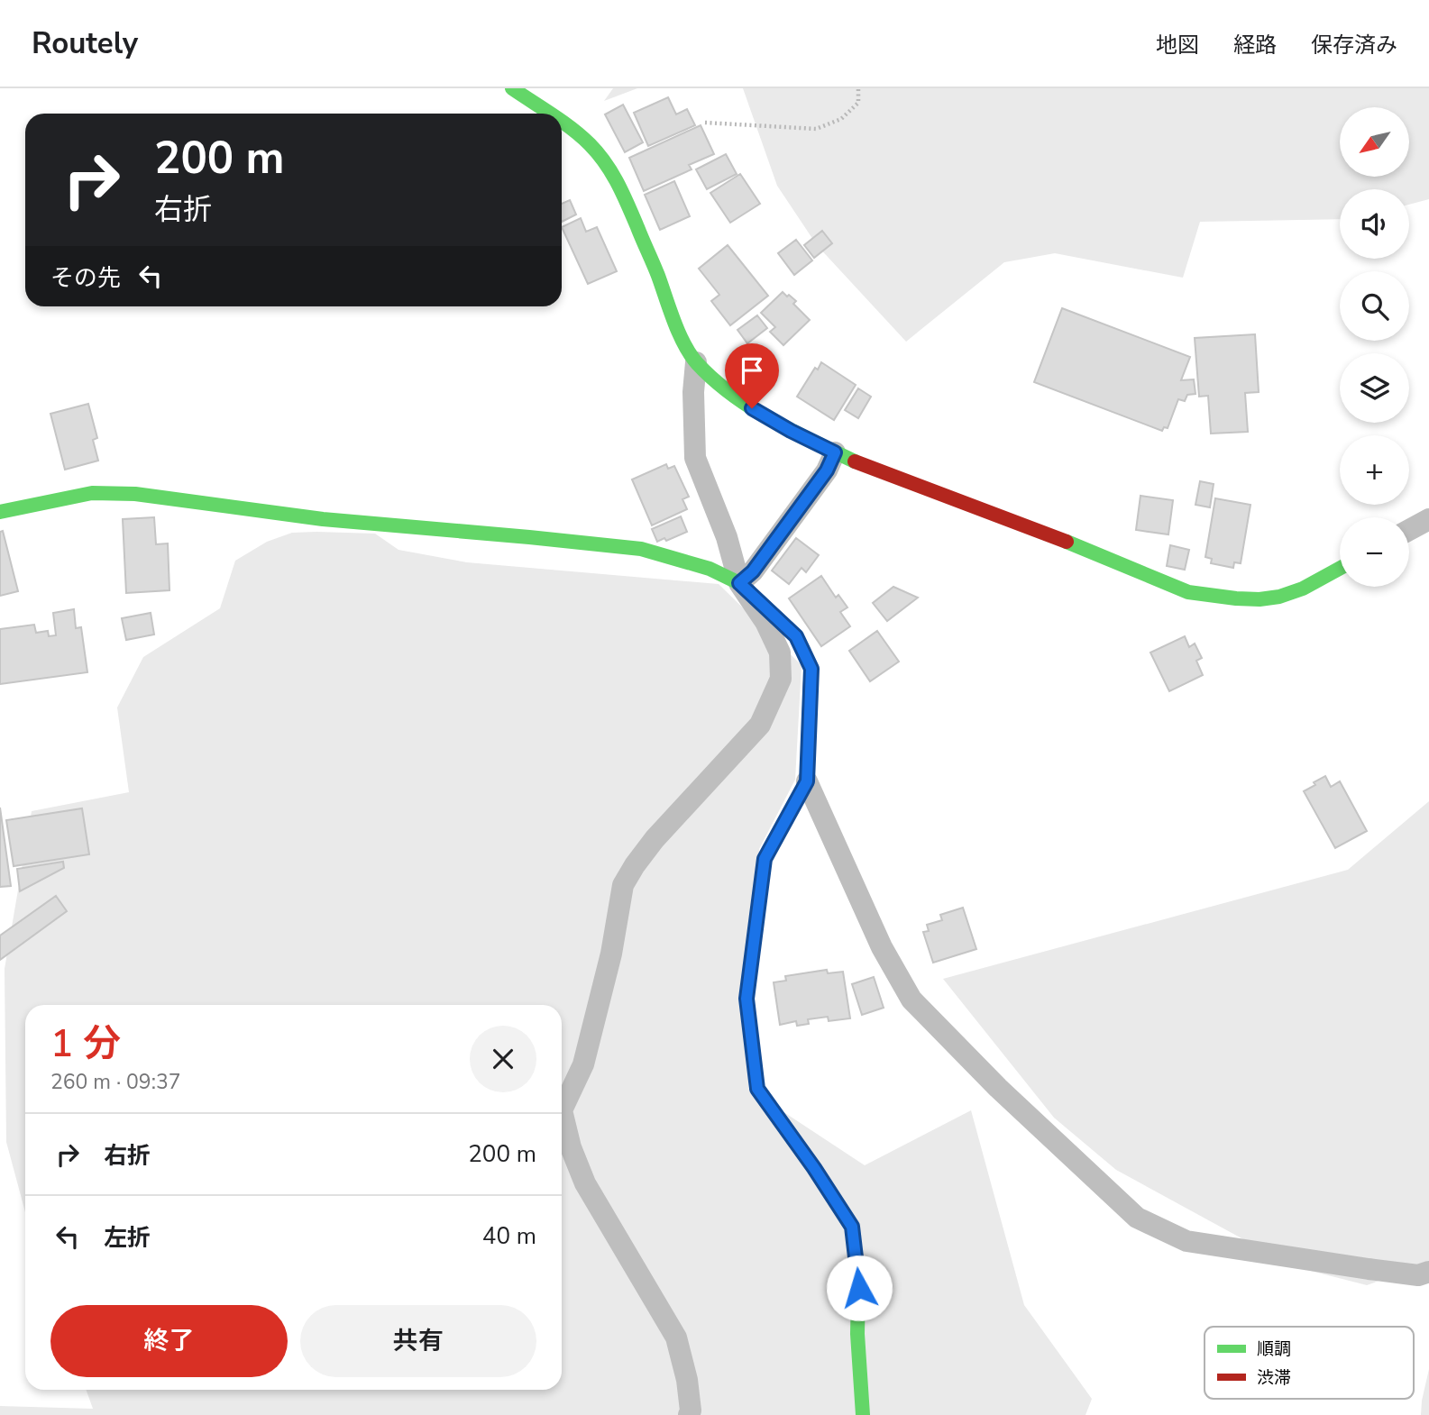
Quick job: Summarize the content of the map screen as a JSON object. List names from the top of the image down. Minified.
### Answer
{"legend":["順調","渋滞"],"north":"bottom left","page":{"header":"Routely","nav":["地図","経路","保存済み"],"map_buttons":["+","−"],"turn":["200 m","右折"],"then":"その先","heading":["1 分","260 m · 09:37"],"list":[{"name":"右折","value":"200 m"},{"name":"左折","value":"40 m"}],"buttons":["終了","共有"]}}
